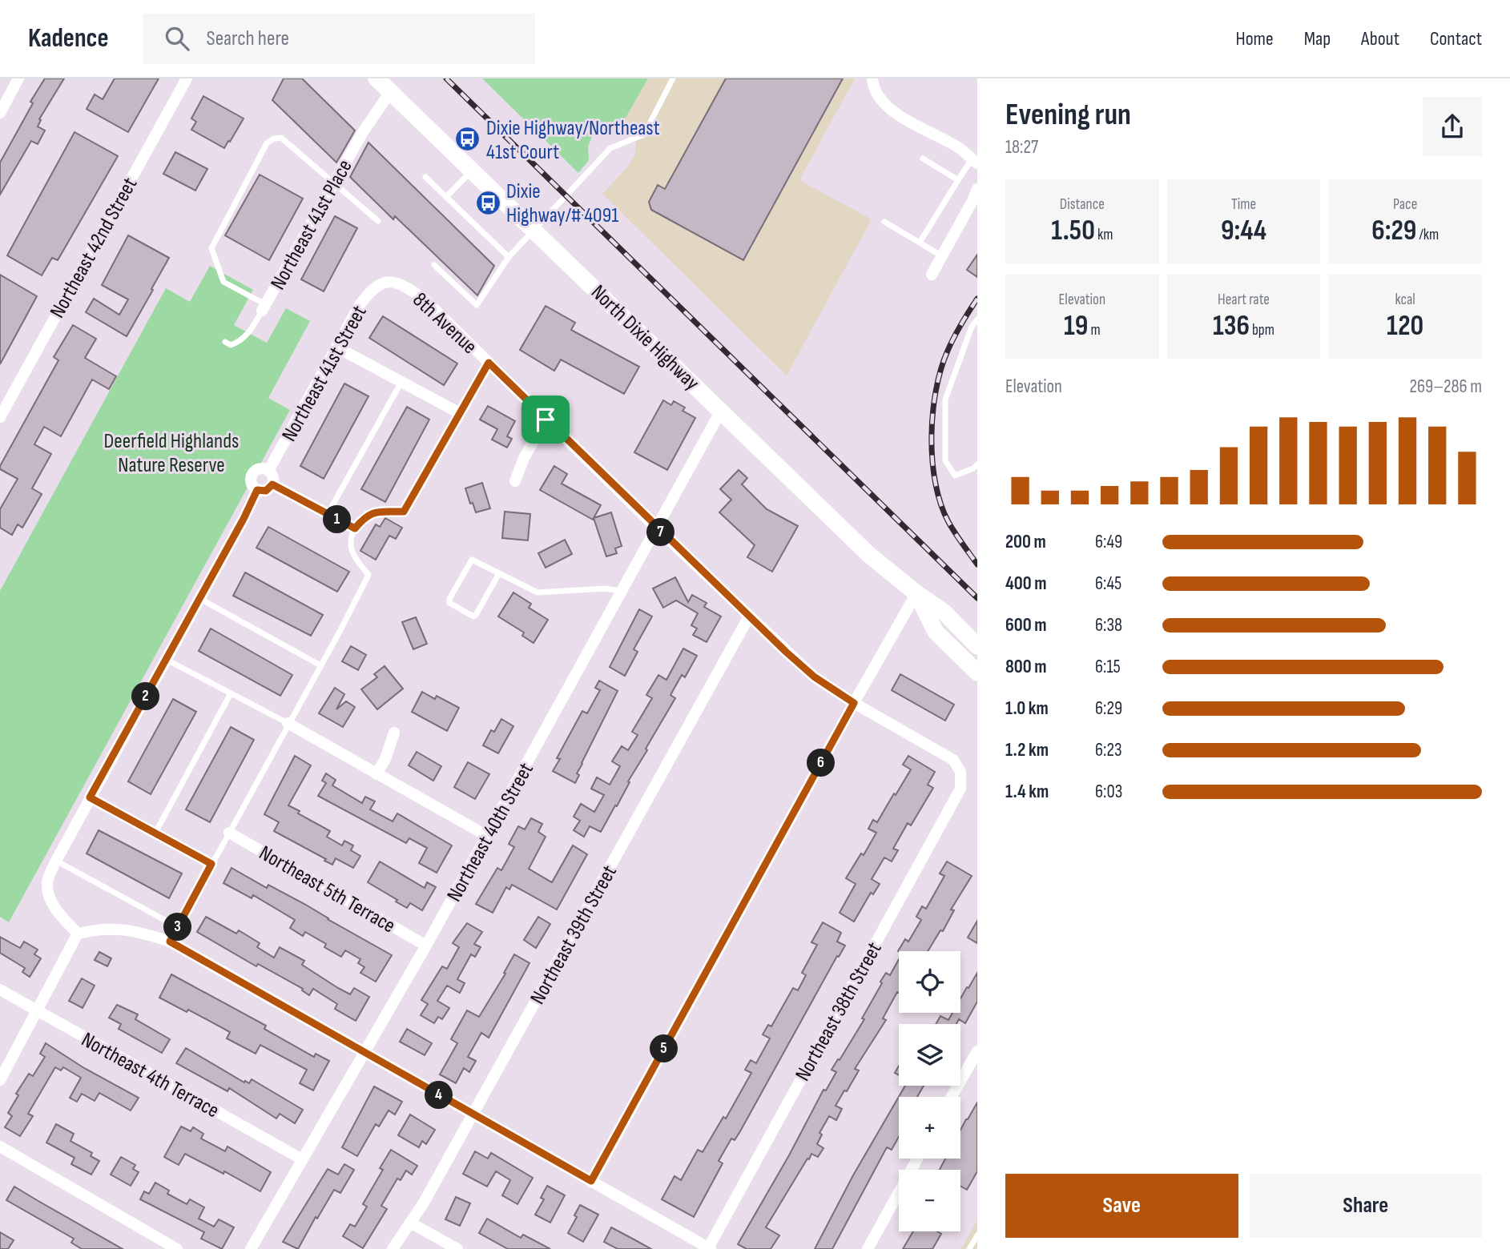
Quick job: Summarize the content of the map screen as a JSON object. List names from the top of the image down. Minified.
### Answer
{"streets":{"main road":["North Dixie Highway"],"street":["Northeast 41st Place","Northeast 42nd Street","8th Avenue","Northeast 41st Street","Northeast 40th Street","Northeast 5th Terrace","Northeast 39th Street","Northeast 38th Street","Northeast 4th Terrace"]},"crossings":[["Northeast 41st Place","North Dixie Highway"],["8th Avenue","Northeast 41st Street"],["8th Avenue","Northeast 40th Street"],["8th Avenue","Northeast 39th Street"],["8th Avenue","Northeast 38th Street"],["North Dixie Highway","Northeast 40th Street"],["Northeast 40th Street","Northeast 5th Terrace"],["Northeast 40th Street","Northeast 4th Terrace"]],"parks":["Deerfield Highlands Nature Reserve"],"places":{"bus stop":["Dixie Highway/Northeast 41st Court","Dixie Highway/# 4091"]},"page":{"header":"Kadence","search":"Search here","nav":["Home","Map","About","Contact"],"heading":["Evening run","18:27"],"stats":[["Distance","1.50 km"],["Time","9:44"],["Pace","6:29 /km"],["Elevation","19 m"],["Heart rate","136 bpm"],["kcal","120"]],"chart":["Elevation","269–286 m"],"pins":["1","7","2","6","3","5","4"],"list":[{"name":"200 m","note":"6:49"},{"name":"400 m","note":"6:45"},{"name":"600 m","note":"6:38"},{"name":"800 m","note":"6:15"},{"name":"1.0 km","note":"6:29"},{"name":"1.2 km","note":"6:23"},{"name":"1.4 km","note":"6:03"}],"map_buttons":["+","−"],"buttons":["Save","Share"]}}
